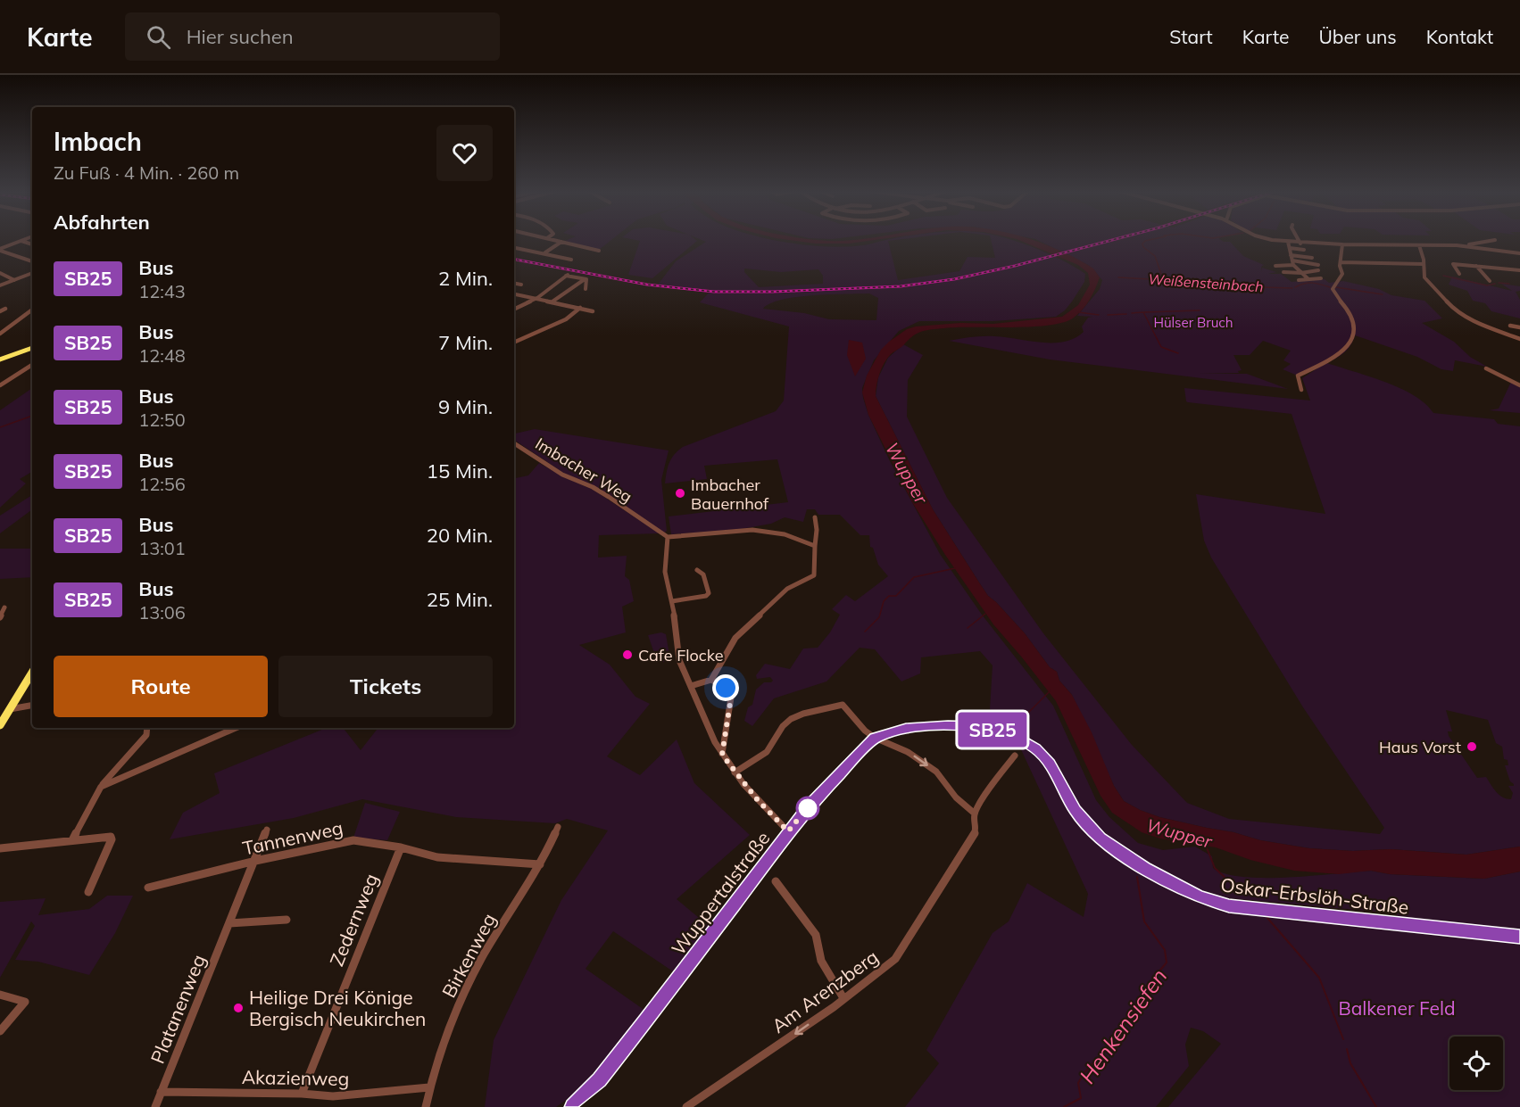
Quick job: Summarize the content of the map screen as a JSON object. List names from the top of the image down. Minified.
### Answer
{"streets":{"main road":["Wuppertalstraße","Oskar-Erbslöh-Straße"],"street":["Imbacher Weg","Tannenweg","Zedernweg","Birkenweg","Am Arenzberg","Platanenweg","Akazienweg"]},"crossings":[["Tannenweg","Zedernweg"],["Tannenweg","Birkenweg"],["Tannenweg","Platanenweg"],["Wuppertalstraße","Oskar-Erbslöh-Straße"],["Zedernweg","Akazienweg"],["Birkenweg","Akazienweg"],["Platanenweg","Akazienweg"]],"one_way":["Am Arenzberg"],"water":["Weißensteinbach","Wupper","Henkensiefen"],"parks":["Hülser Bruch","Balkener Feld"],"places":["Imbacher Bauernhof","Cafe Flocke","Haus Vorst","Heilige Drei Könige Bergisch Neukirchen"],"lines":["bus line SB25"],"page":{"header":"Karte","search":"Hier suchen","nav":["Start","Karte","Über uns","Kontakt"],"on_map":"SB25","heading":[["Imbach","Zu Fuß · 4 Min. · 260 m"],"Abfahrten"],"list":[{"mark":"SB25","name":"Bus","note":"12:43","value":"2 Min."},{"mark":"SB25","name":"Bus","note":"12:48","value":"7 Min."},{"mark":"SB25","name":"Bus","note":"12:50","value":"9 Min."},{"mark":"SB25","name":"Bus","note":"12:56","value":"15 Min."},{"mark":"SB25","name":"Bus","note":"13:01","value":"20 Min."},{"mark":"SB25","name":"Bus","note":"13:06","value":"25 Min."}],"buttons":["Route","Tickets"]}}
